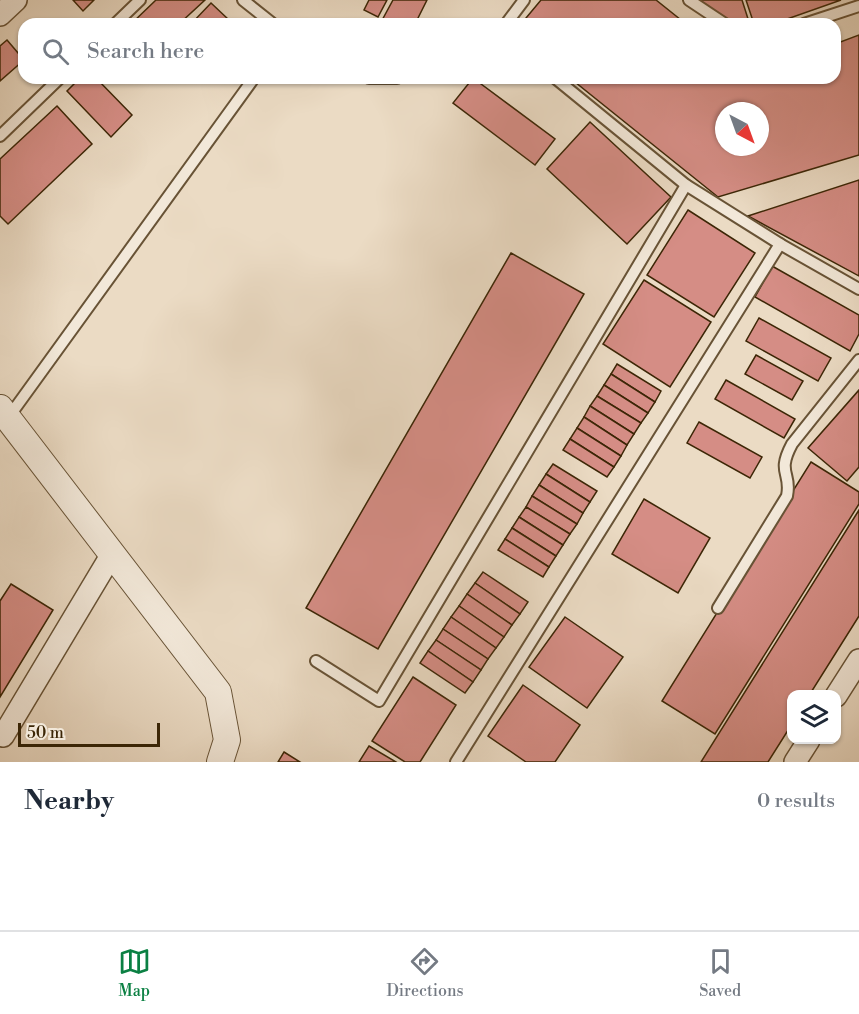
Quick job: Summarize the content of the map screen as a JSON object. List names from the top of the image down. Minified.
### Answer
{"scale_bar":"50 m","north":"bottom right","page":{"search":"Search here","scale":"50 m","heading":["Nearby","0 results"],"nav":["Map","Directions","Saved"]}}
